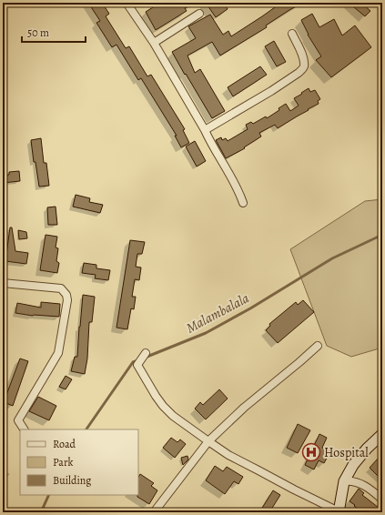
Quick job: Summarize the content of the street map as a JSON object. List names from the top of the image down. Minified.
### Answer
{"water":["Malambalala"],"places":{"hospital":["Hospital"]},"legend":["Road","Park","Building"],"scale_bar":"50 m"}
